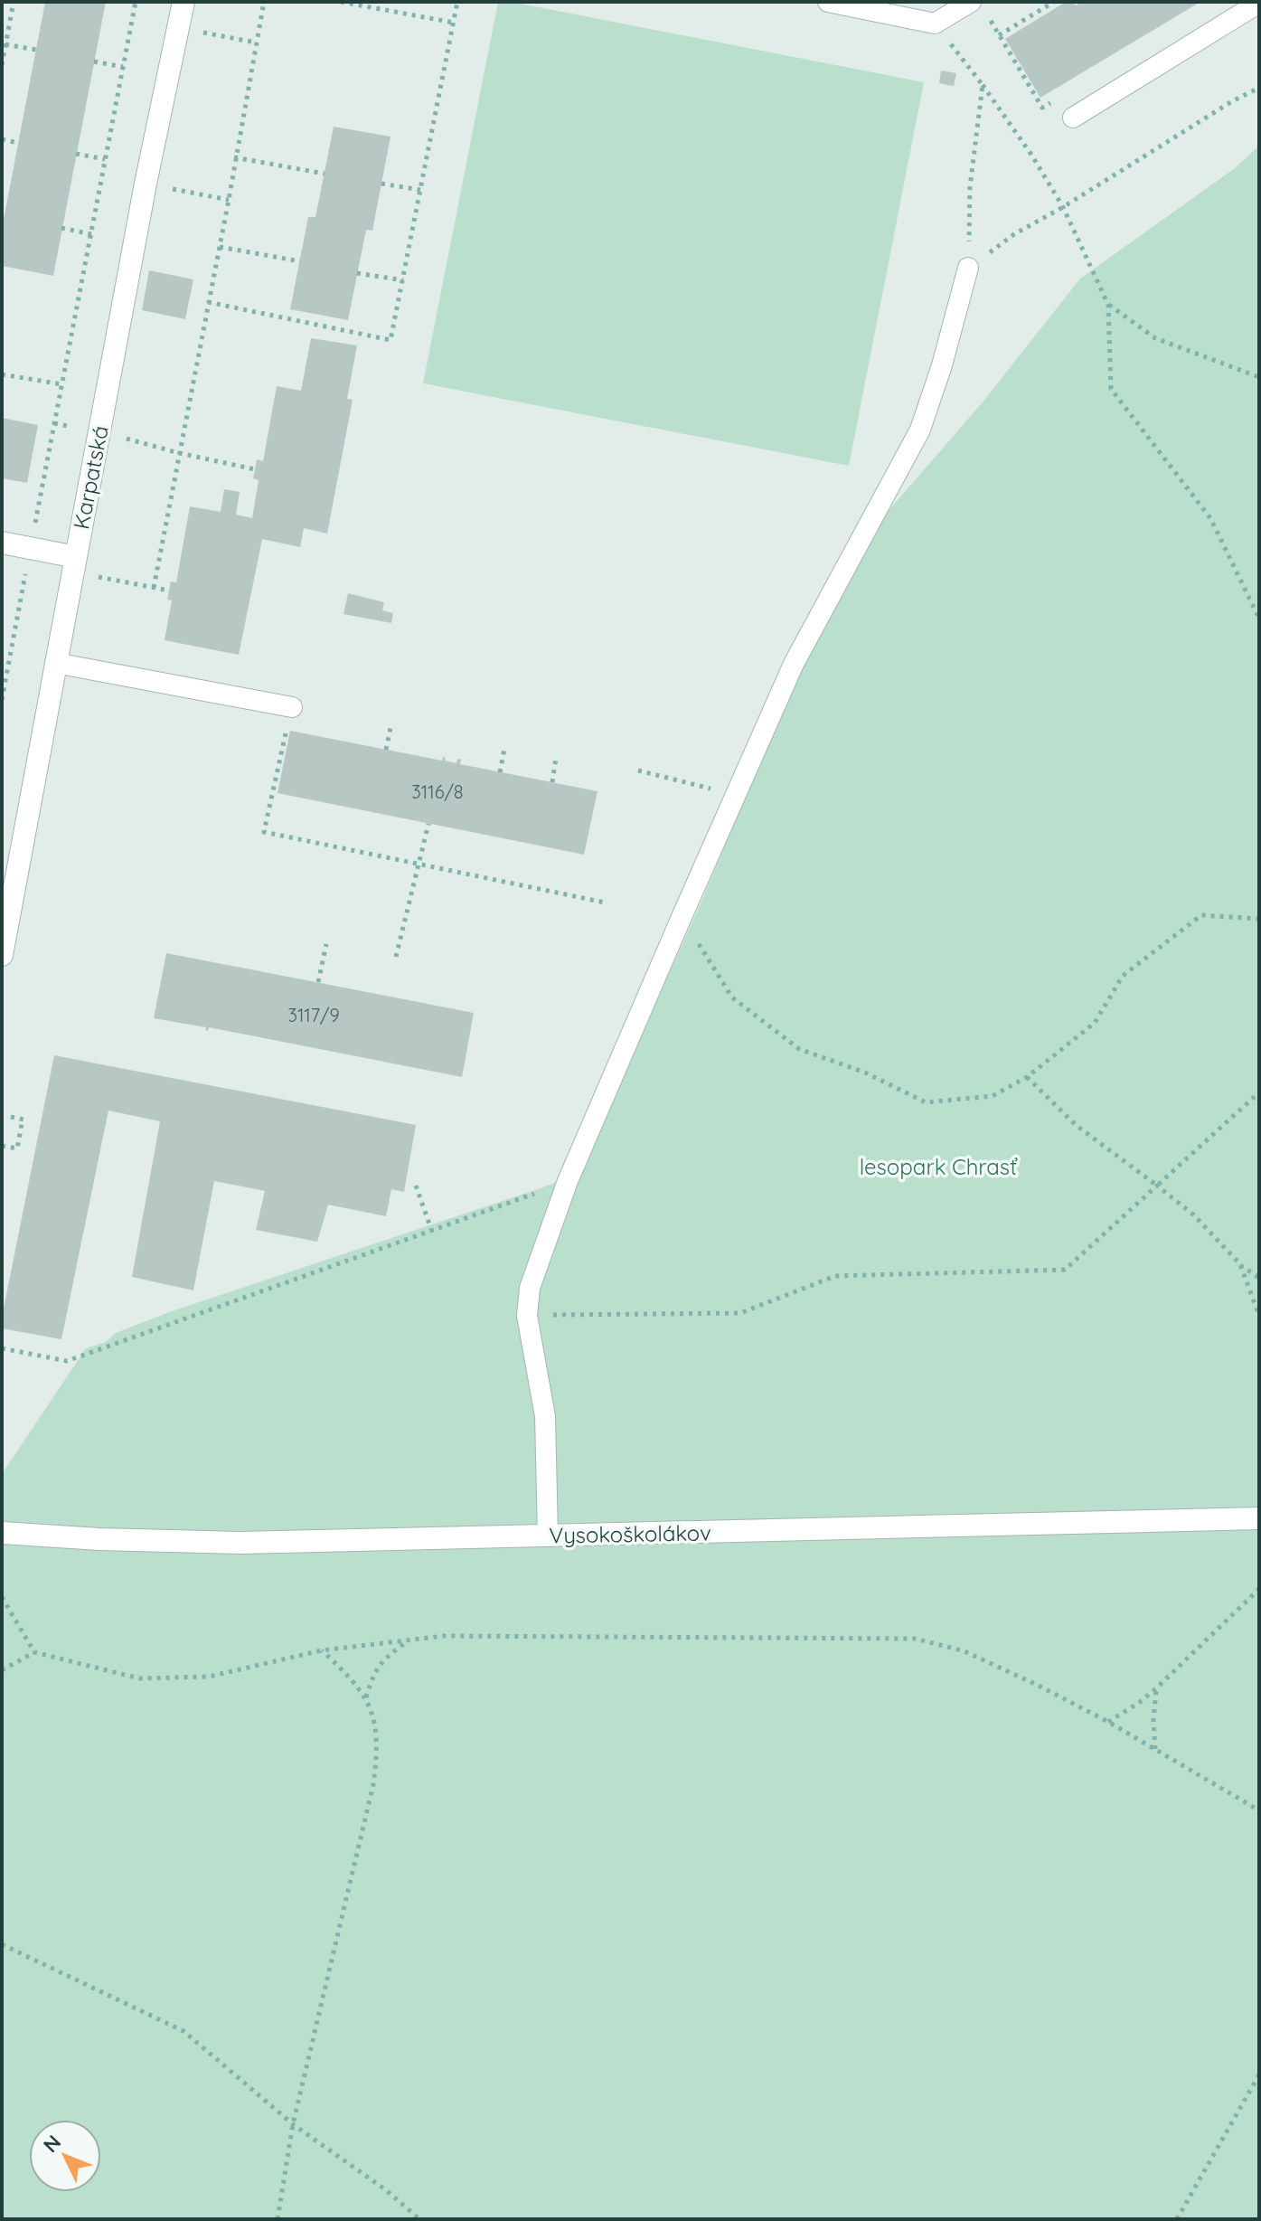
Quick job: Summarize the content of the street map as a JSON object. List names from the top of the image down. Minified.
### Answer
{"streets":{"street":["Karpatská","Vysokoškolákov"]},"parks":["lesopark Chrasť"],"house_numbers":["3116/8","3117/9"],"north":"top left"}
